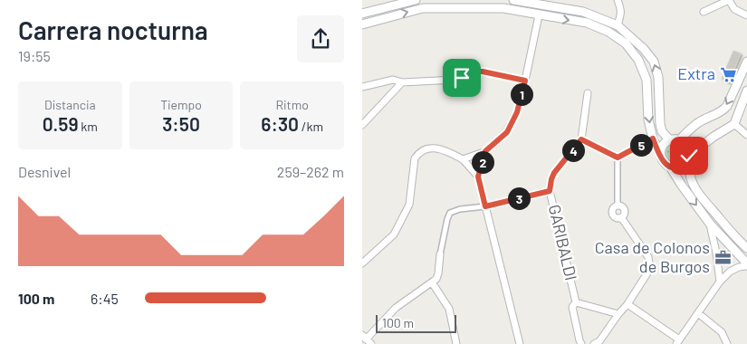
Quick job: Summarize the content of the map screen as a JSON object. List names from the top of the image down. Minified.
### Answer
{"streets":{"street":["GARIBALDI"]},"places":{"supermarket":["Extra"],"office":["Casa de Colonos de Burgos"]},"scale_bar":"100 m","page":{"heading":["Carrera nocturna","19:55"],"stats":[["Distancia","0.59 km"],["Tiempo","3:50"],["Ritmo","6:30 /km"]],"pins":["1","5","4","2","3"],"chart":["Desnivel","259–262 m"],"list":[{"name":"100 m","note":"6:45"}],"scale":"100 m"}}
